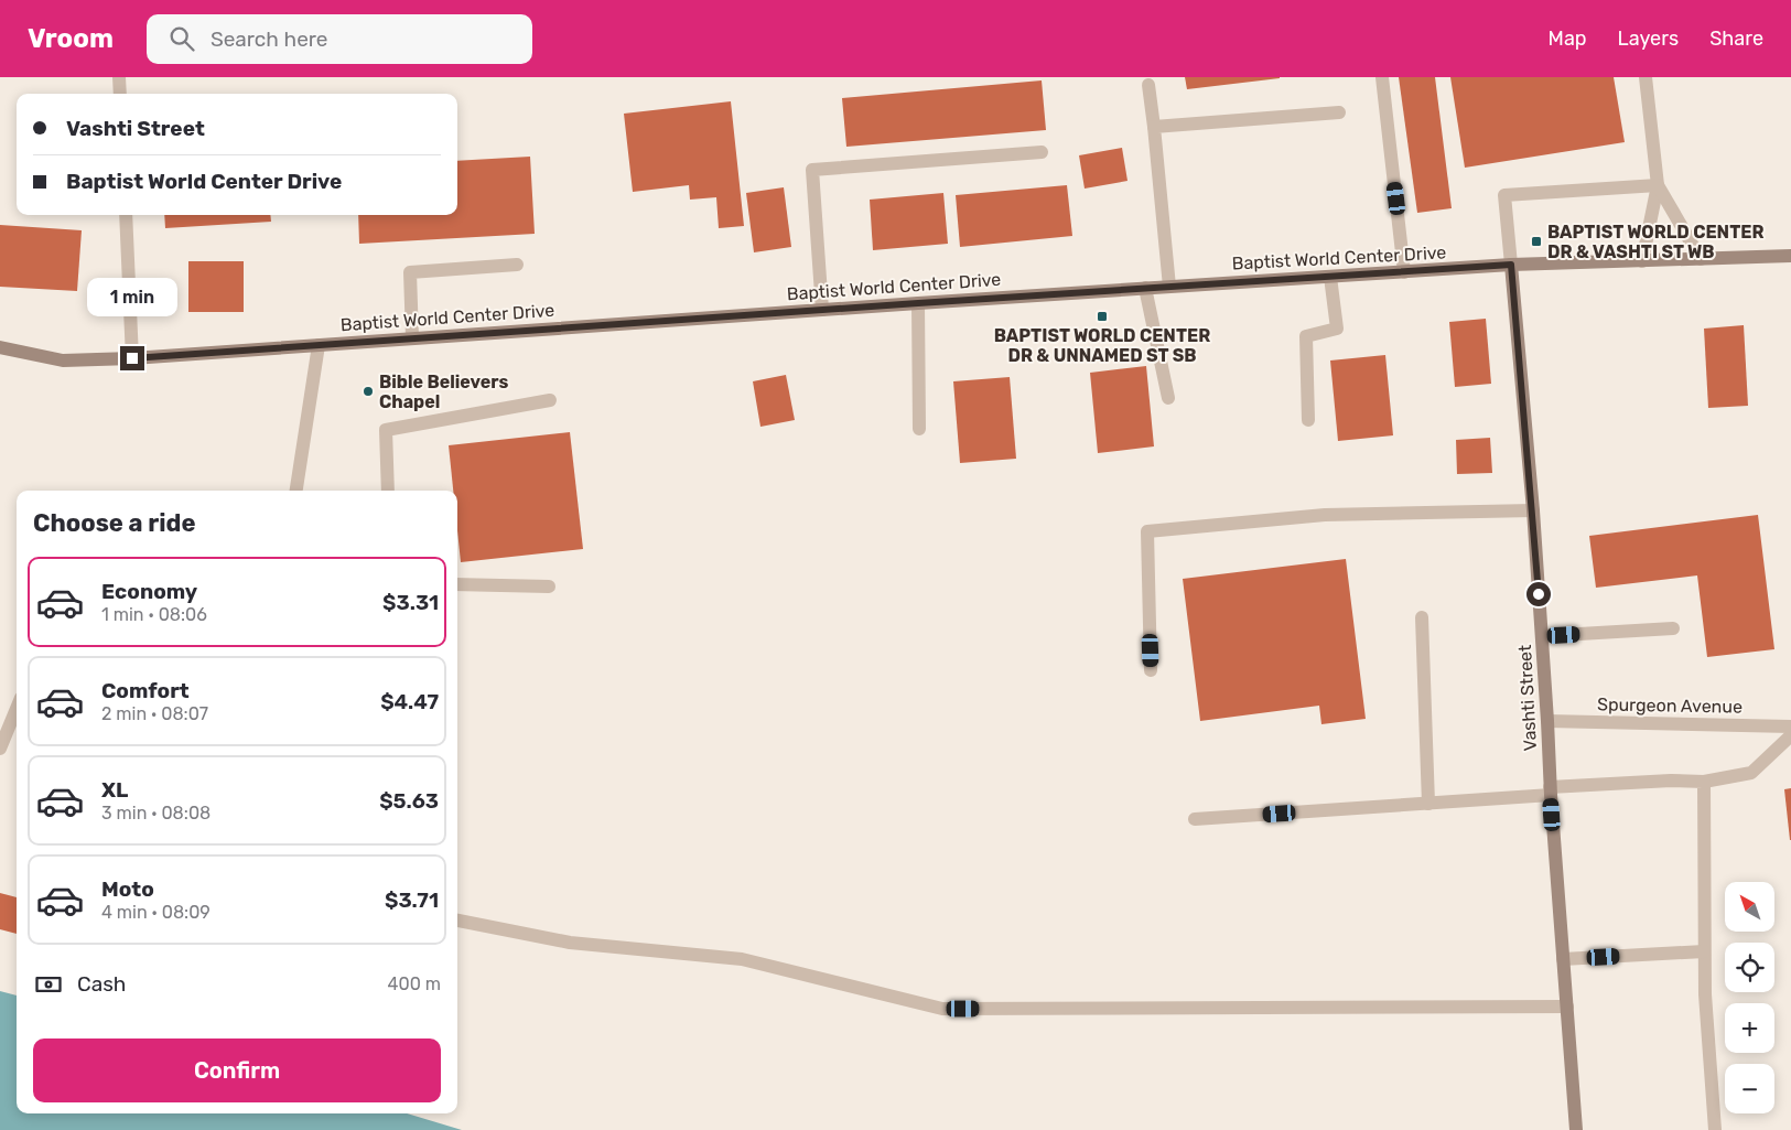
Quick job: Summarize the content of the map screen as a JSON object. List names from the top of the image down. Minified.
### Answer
{"streets":{"street":["Baptist World Center Drive","Vashti Street","Spurgeon Avenue"]},"crossings":[["Baptist World Center Drive","Vashti Street"],["Vashti Street","Spurgeon Avenue"]],"places":{"transit":["BAPTIST WORLD CENTER DR & VASHTI ST WB","BAPTIST WORLD CENTER DR & UNNAMED ST SB"],"other":["Bible Believers Chapel"]},"north":"top left","page":{"header":"Vroom","search":"Search here","nav":["Map","Layers","Share"],"banner":["Vashti Street","Baptist World Center Drive"],"bubble":"1 min","heading":"Choose a ride","list":[{"name":"Economy","note":"1 min · 08:06","value":"$3.31"},{"name":"Comfort","note":"2 min · 08:07","value":"$4.47"},{"name":"XL","note":"3 min · 08:08","value":"$5.63"},{"name":"Moto","note":"4 min · 08:09","value":"$3.71"}],"map_buttons":["+","−"],"pay":["Cash","400 m"],"buttons":"Confirm"}}
